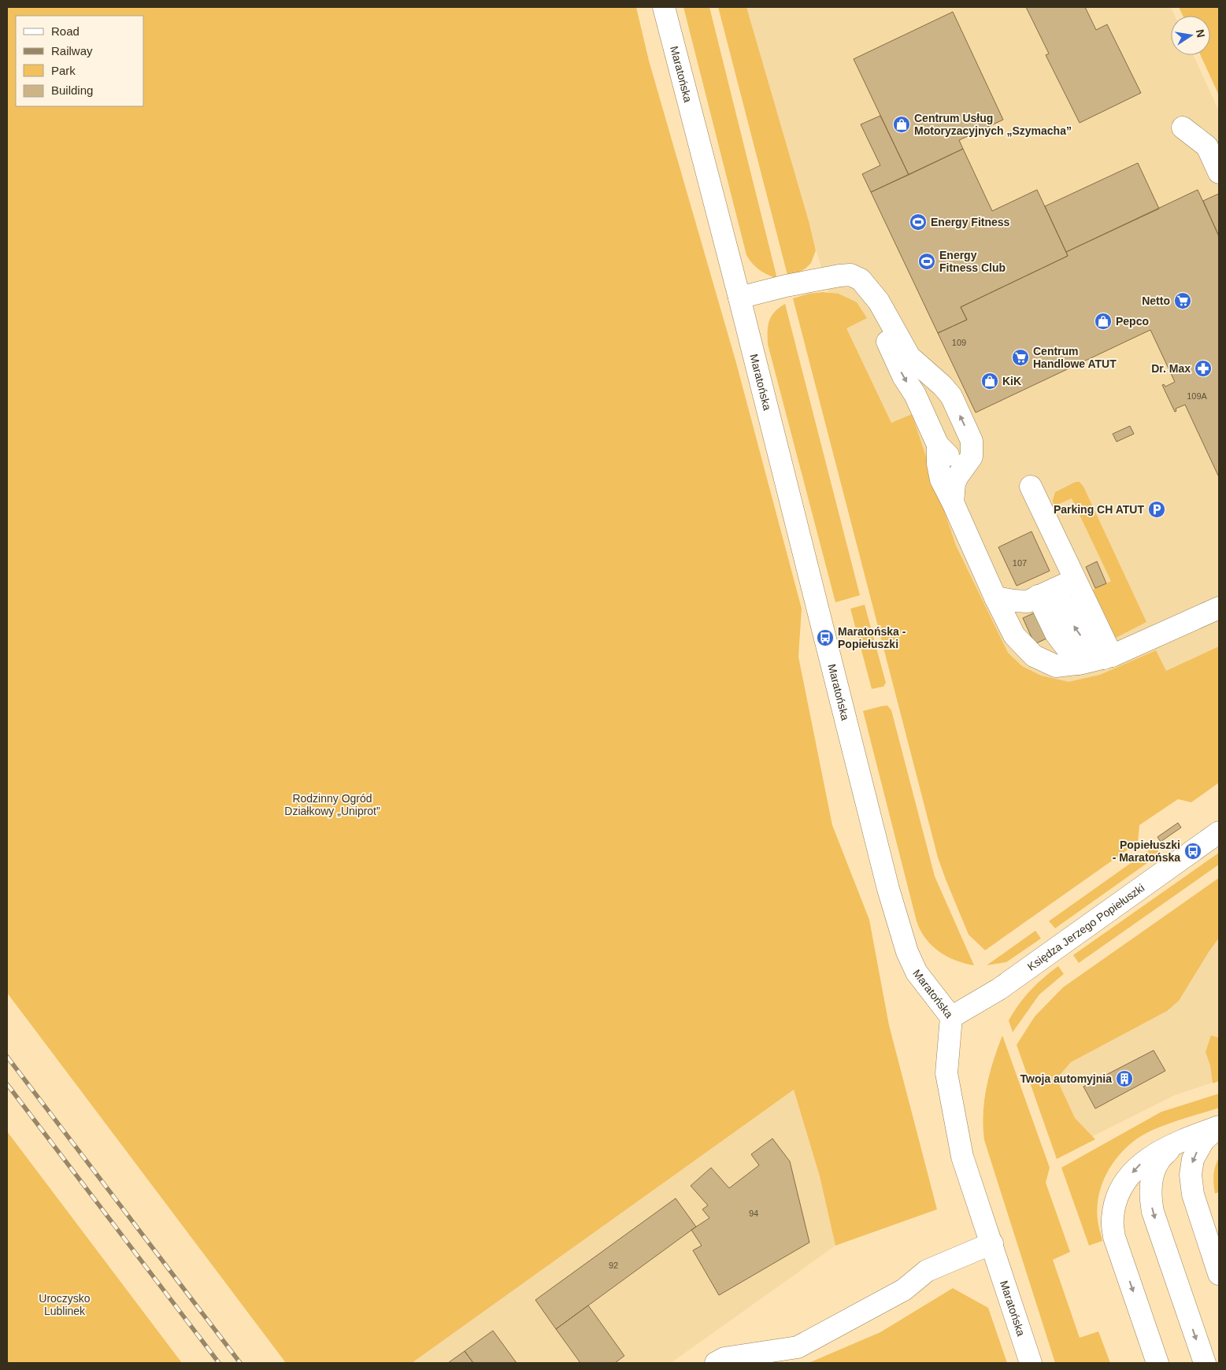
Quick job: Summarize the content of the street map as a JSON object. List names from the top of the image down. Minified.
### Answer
{"streets":{"main road":["Maratońska","Księdza Jerzego Popiełuszki"]},"crossings":[["Maratońska","Księdza Jerzego Popiełuszki"]],"parks":["Rodzinny Ogród Działkowy „Uniprot”","Uroczysko Lublinek"],"places":{"shop":["Centrum Usług Motoryzacyjnych „Szymacha”","Pepco","KiK"],"sports":["Energy Fitness","Energy Fitness Club"],"supermarket":["Netto","Centrum Handlowe ATUT"],"pharmacy":["Dr. Max"],"parking":["Parking CH ATUT"],"bus stop":["Maratońska - Popiełuszki","Popiełuszki - Maratońska"],"building":["Twoja automyjnia"]},"house_numbers":["109","109A","107","94","92"],"legend":["Road","Railway","Park","Building"],"north":"right"}
